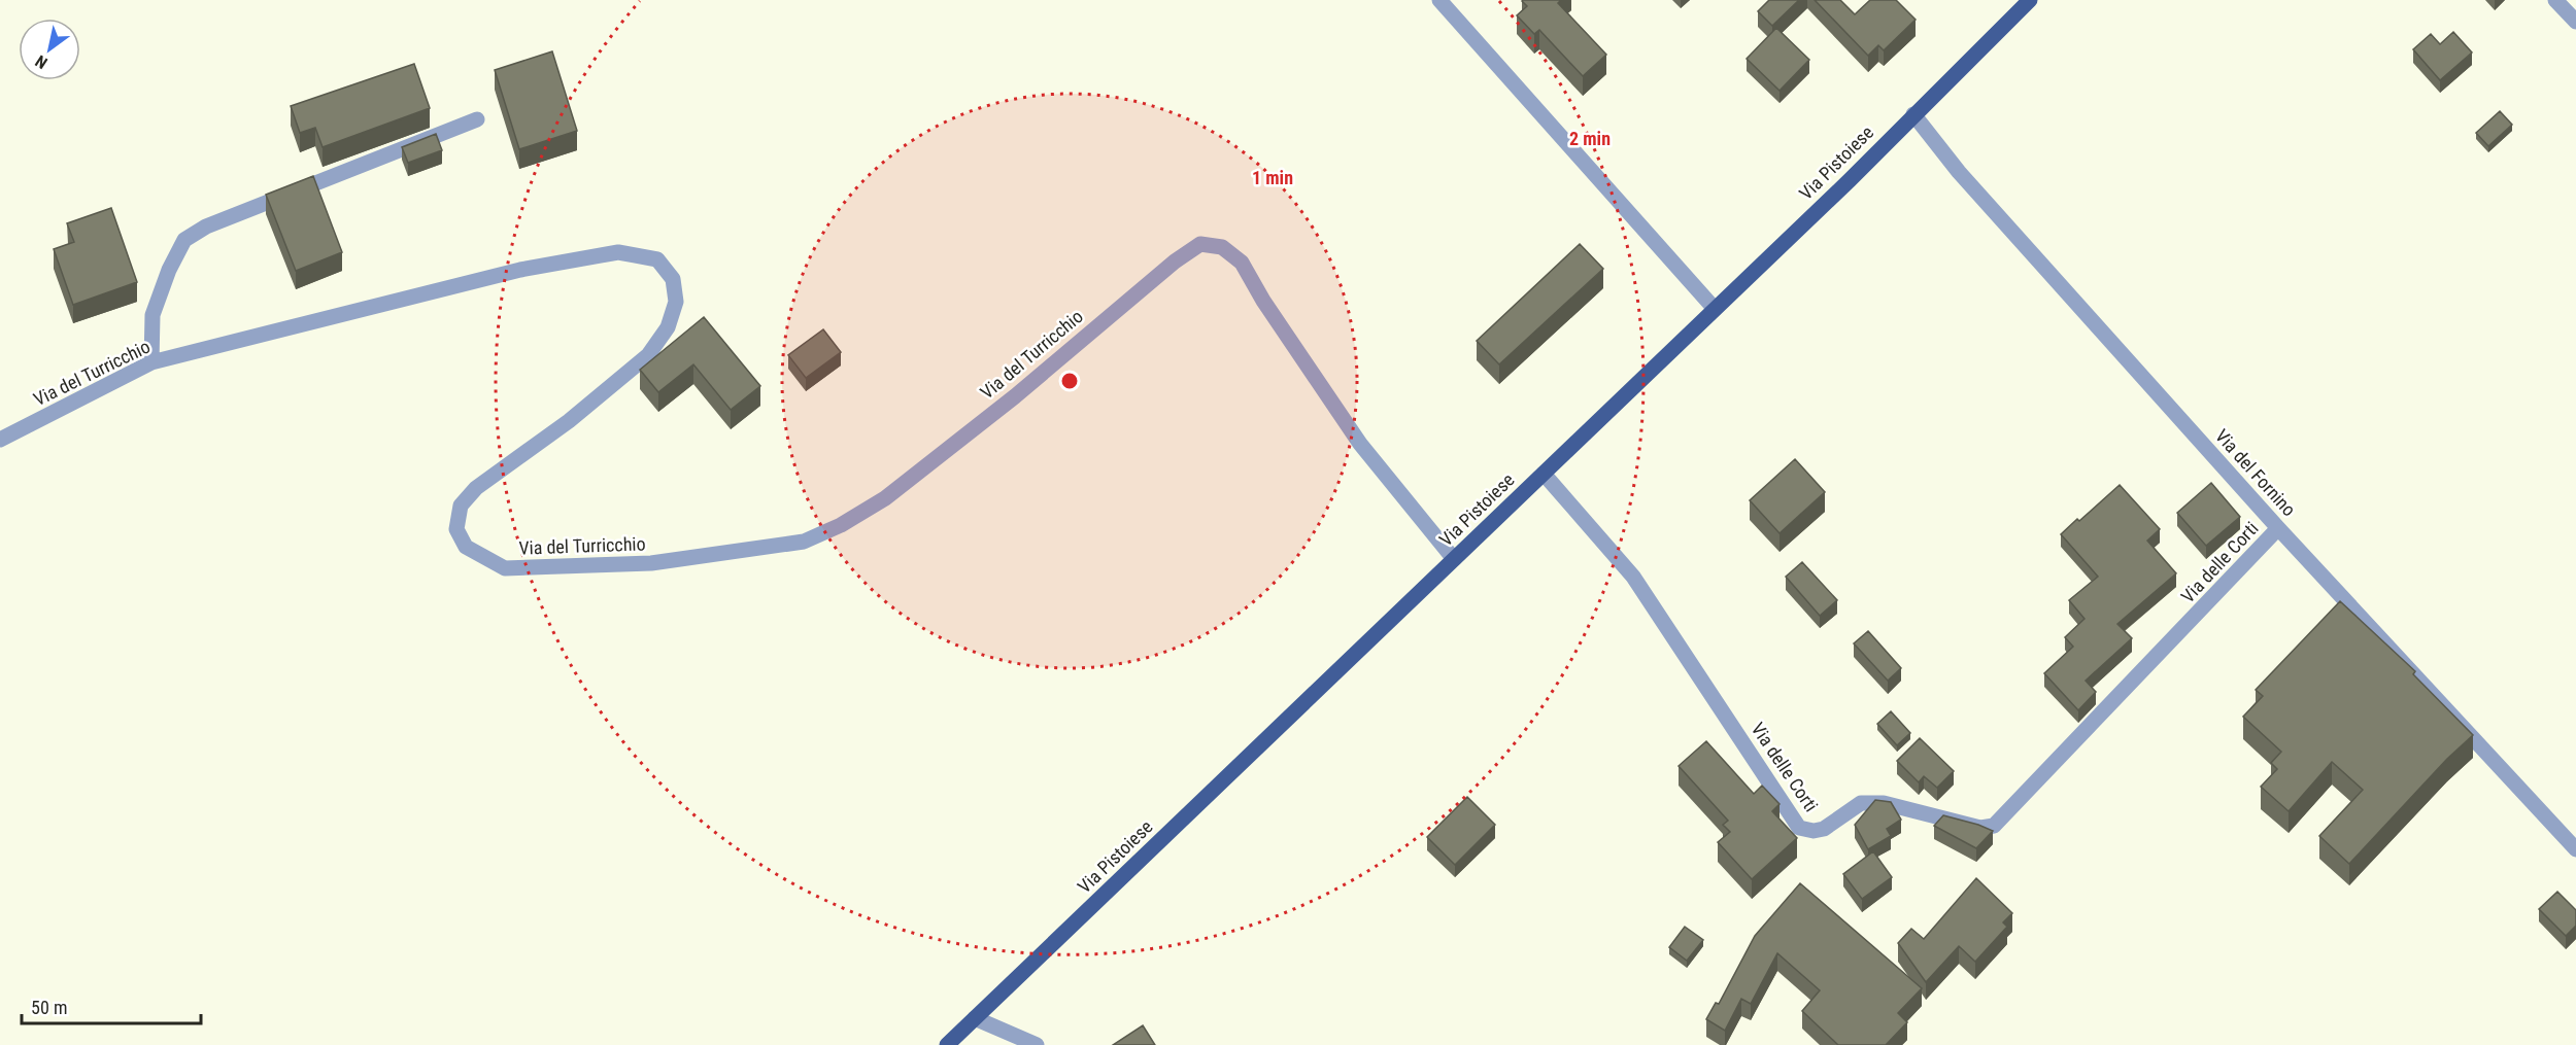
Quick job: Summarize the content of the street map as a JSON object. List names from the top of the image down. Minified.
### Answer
{"streets":{"main road":["Via Pistoiese"],"street":["Via del Turricchio","Via del Fornino","Via delle Corti"]},"crossings":[["Via Pistoiese","Via del Turricchio"],["Via Pistoiese","Via del Fornino"],["Via Pistoiese","Via delle Corti"],["Via del Fornino","Via delle Corti"]],"scale_bar":"50 m","north":"bottom left","rings":["2 min","1 min"]}
